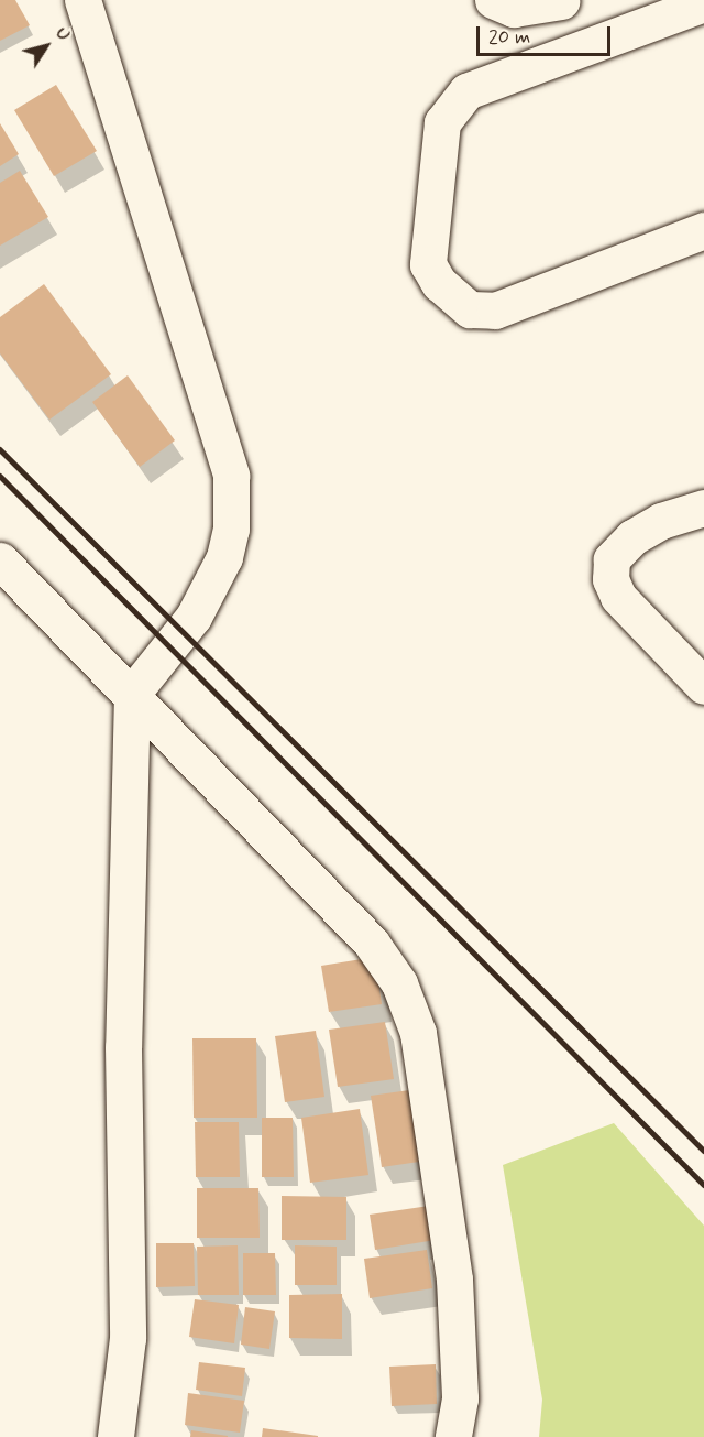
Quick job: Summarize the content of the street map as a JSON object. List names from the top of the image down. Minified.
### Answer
{"scale_bar":"20 m","north":"top right"}
